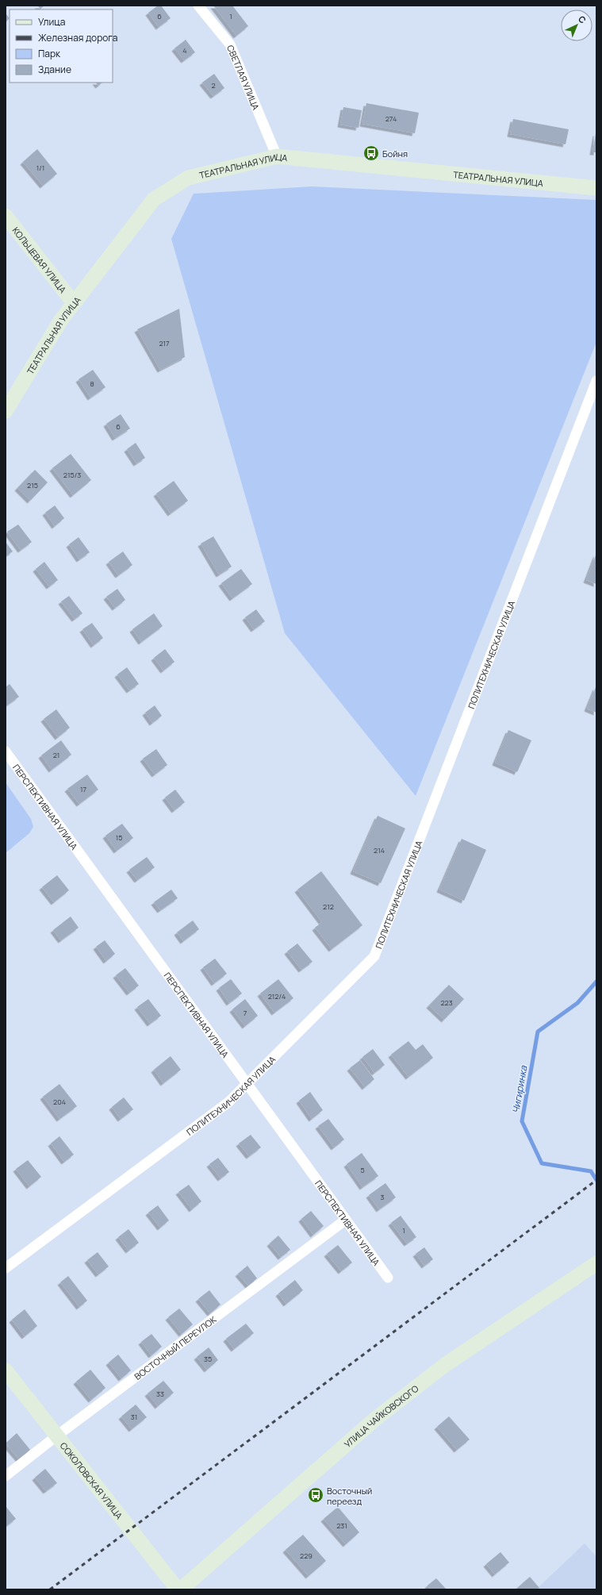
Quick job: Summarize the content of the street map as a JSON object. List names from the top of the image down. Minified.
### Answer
{"streets":{"street":["СВЕТЛАЯ УЛИЦА","ТЕАТРАЛЬНАЯ УЛИЦА","КОЛЬЦЕВАЯ УЛИЦА","ПОЛИТЕХНИЧЕСКАЯ УЛИЦА","ПЕРСПЕКТИВНАЯ УЛИЦА","ВОСТОЧНЫЙ ПЕРЕУЛОК","УЛИЦА ЧАЙКОВСКОГО","СОКОЛОВСКАЯ УЛИЦА"]},"crossings":[["СВЕТЛАЯ УЛИЦА","ТЕАТРАЛЬНАЯ УЛИЦА"],["ТЕАТРАЛЬНАЯ УЛИЦА","КОЛЬЦЕВАЯ УЛИЦА"],["ПОЛИТЕХНИЧЕСКАЯ УЛИЦА","ПЕРСПЕКТИВНАЯ УЛИЦА"],["ПЕРСПЕКТИВНАЯ УЛИЦА","ВОСТОЧНЫЙ ПЕРЕУЛОК"],["ВОСТОЧНЫЙ ПЕРЕУЛОК","СОКОЛОВСКАЯ УЛИЦА"]],"water":["Чигиринка"],"places":{"bus stop":["Бойня","Восточный переезд"]},"house_numbers":["6","1","4","2","274","1/1","217","8","6","215/3","215","21","17","15","214","212","212/4","223","7","204","5","3","1","35","33","31","231","229"],"legend":["Улица","Железная дорога","Парк","Здание"],"north":"top right"}
